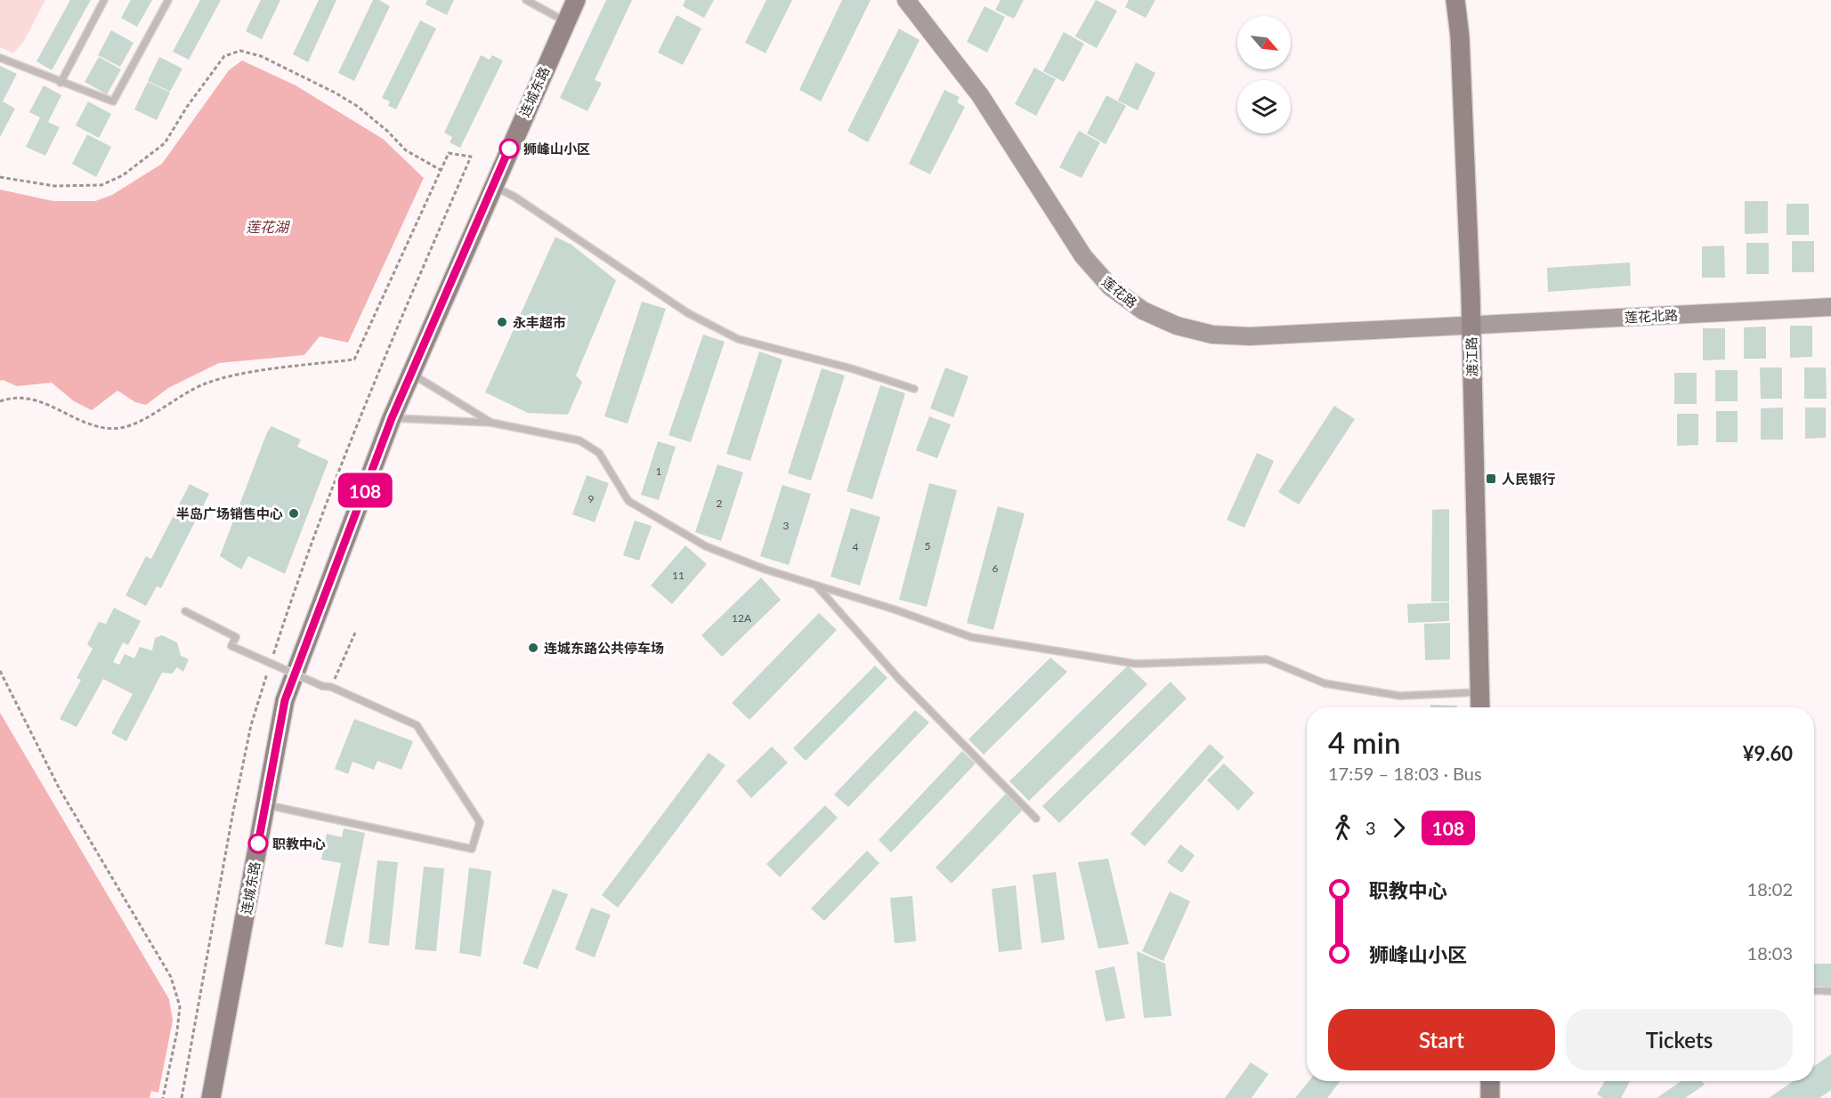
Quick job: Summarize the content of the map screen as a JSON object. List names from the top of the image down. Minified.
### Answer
{"streets":{"main road":["连城东路","莲花路","莲花北路","渡江路"]},"crossings":[["莲花路","莲花北路"],["莲花路","渡江路"],["莲花北路","渡江路"]],"water":["莲花湖"],"places":{"other":["狮峰山小区","永丰超市","半岛广场销售中心","连城东路公共停车场","职教中心"],"transit":["人民银行"]},"lines":["bus line 108"],"house_numbers":["1","9","2","3","5","4","6","11","12A"],"north":"bottom right","page":{"on_map":"108","heading":["4 min","17:59 – 18:03 · Bus","¥9.60"],"legs":["3","108"],"list":[{"name":"职教中心","value":"18:02"},{"name":"狮峰山小区","value":"18:03"}],"buttons":["Start","Tickets"]}}
